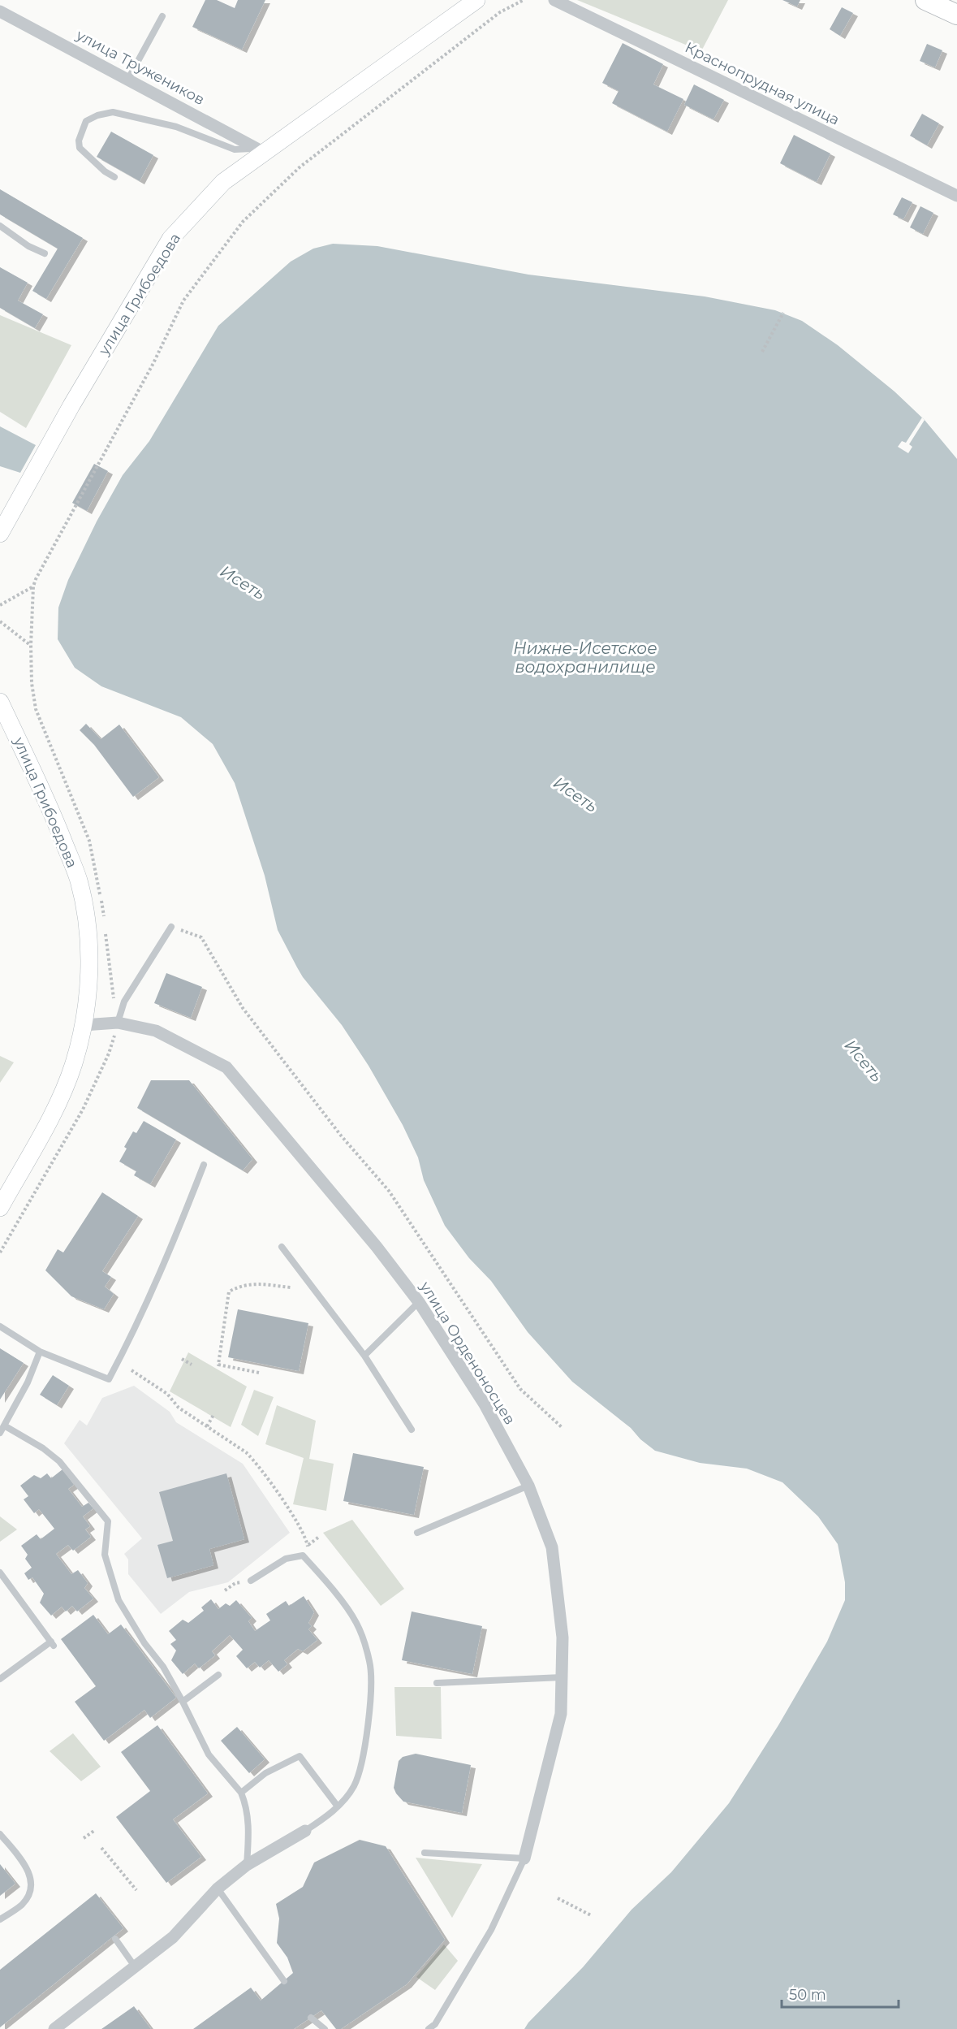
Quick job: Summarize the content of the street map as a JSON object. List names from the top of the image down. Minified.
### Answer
{"streets":{"main road":["улица Грибоедова"],"street":["улица Тружеников","Краснопрудная улица","улица Орденоносцев"]},"crossings":[["улица Тружеников","улица Грибоедова"],["улица Грибоедова","улица Орденоносцев"]],"water":["Исеть","Нижне-Исетское водохранилище"],"scale_bar":"50 m"}
